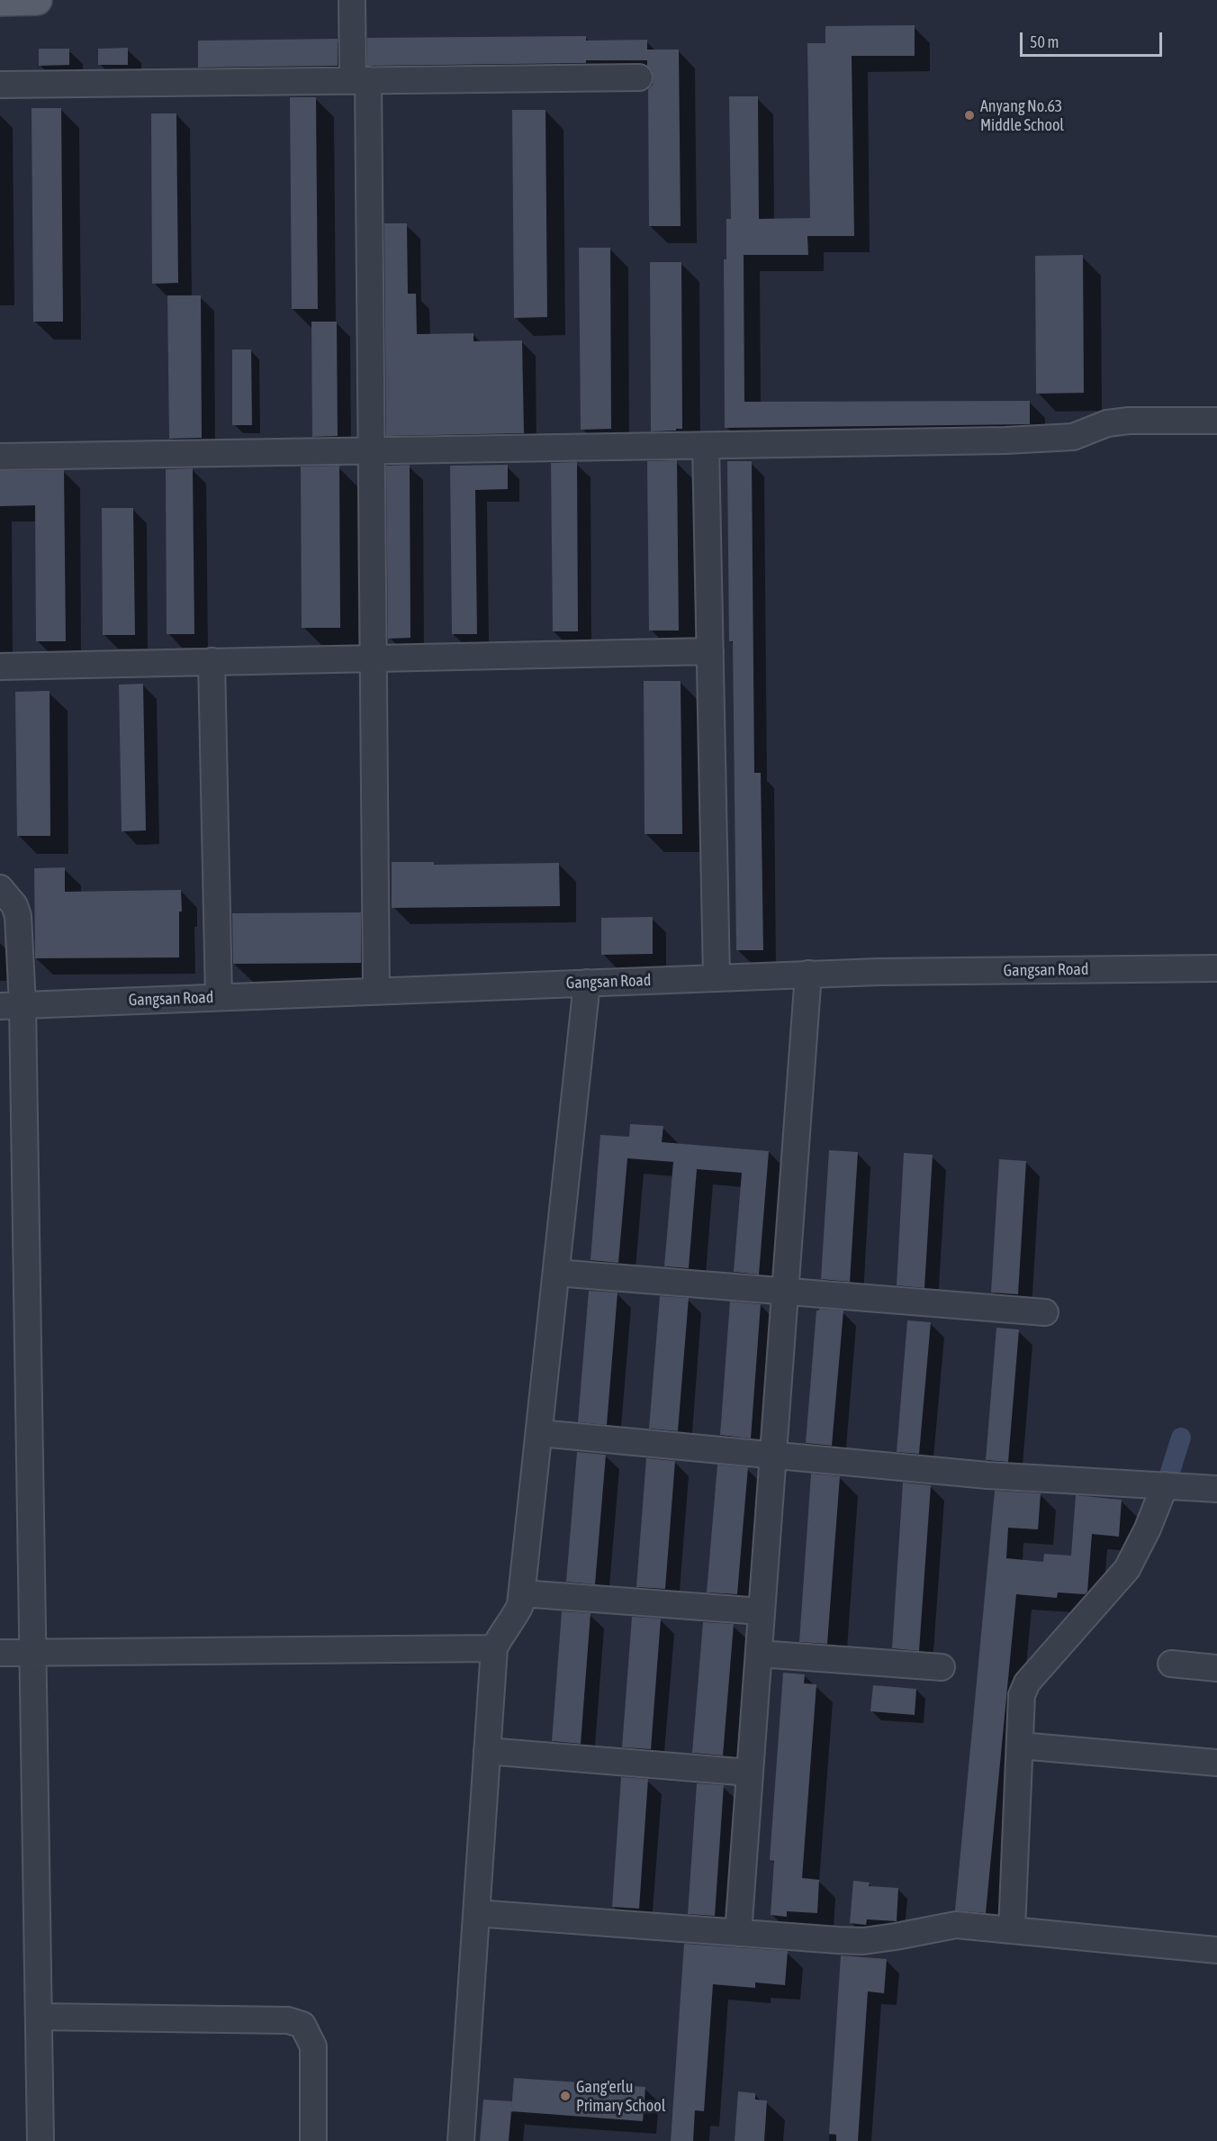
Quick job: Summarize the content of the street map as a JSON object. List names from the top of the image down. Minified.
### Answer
{"streets":{"street":["Gangsan Road"]},"places":["Anyang No.63 Middle School","Gang'erlu Primary School"],"scale_bar":"50 m"}
